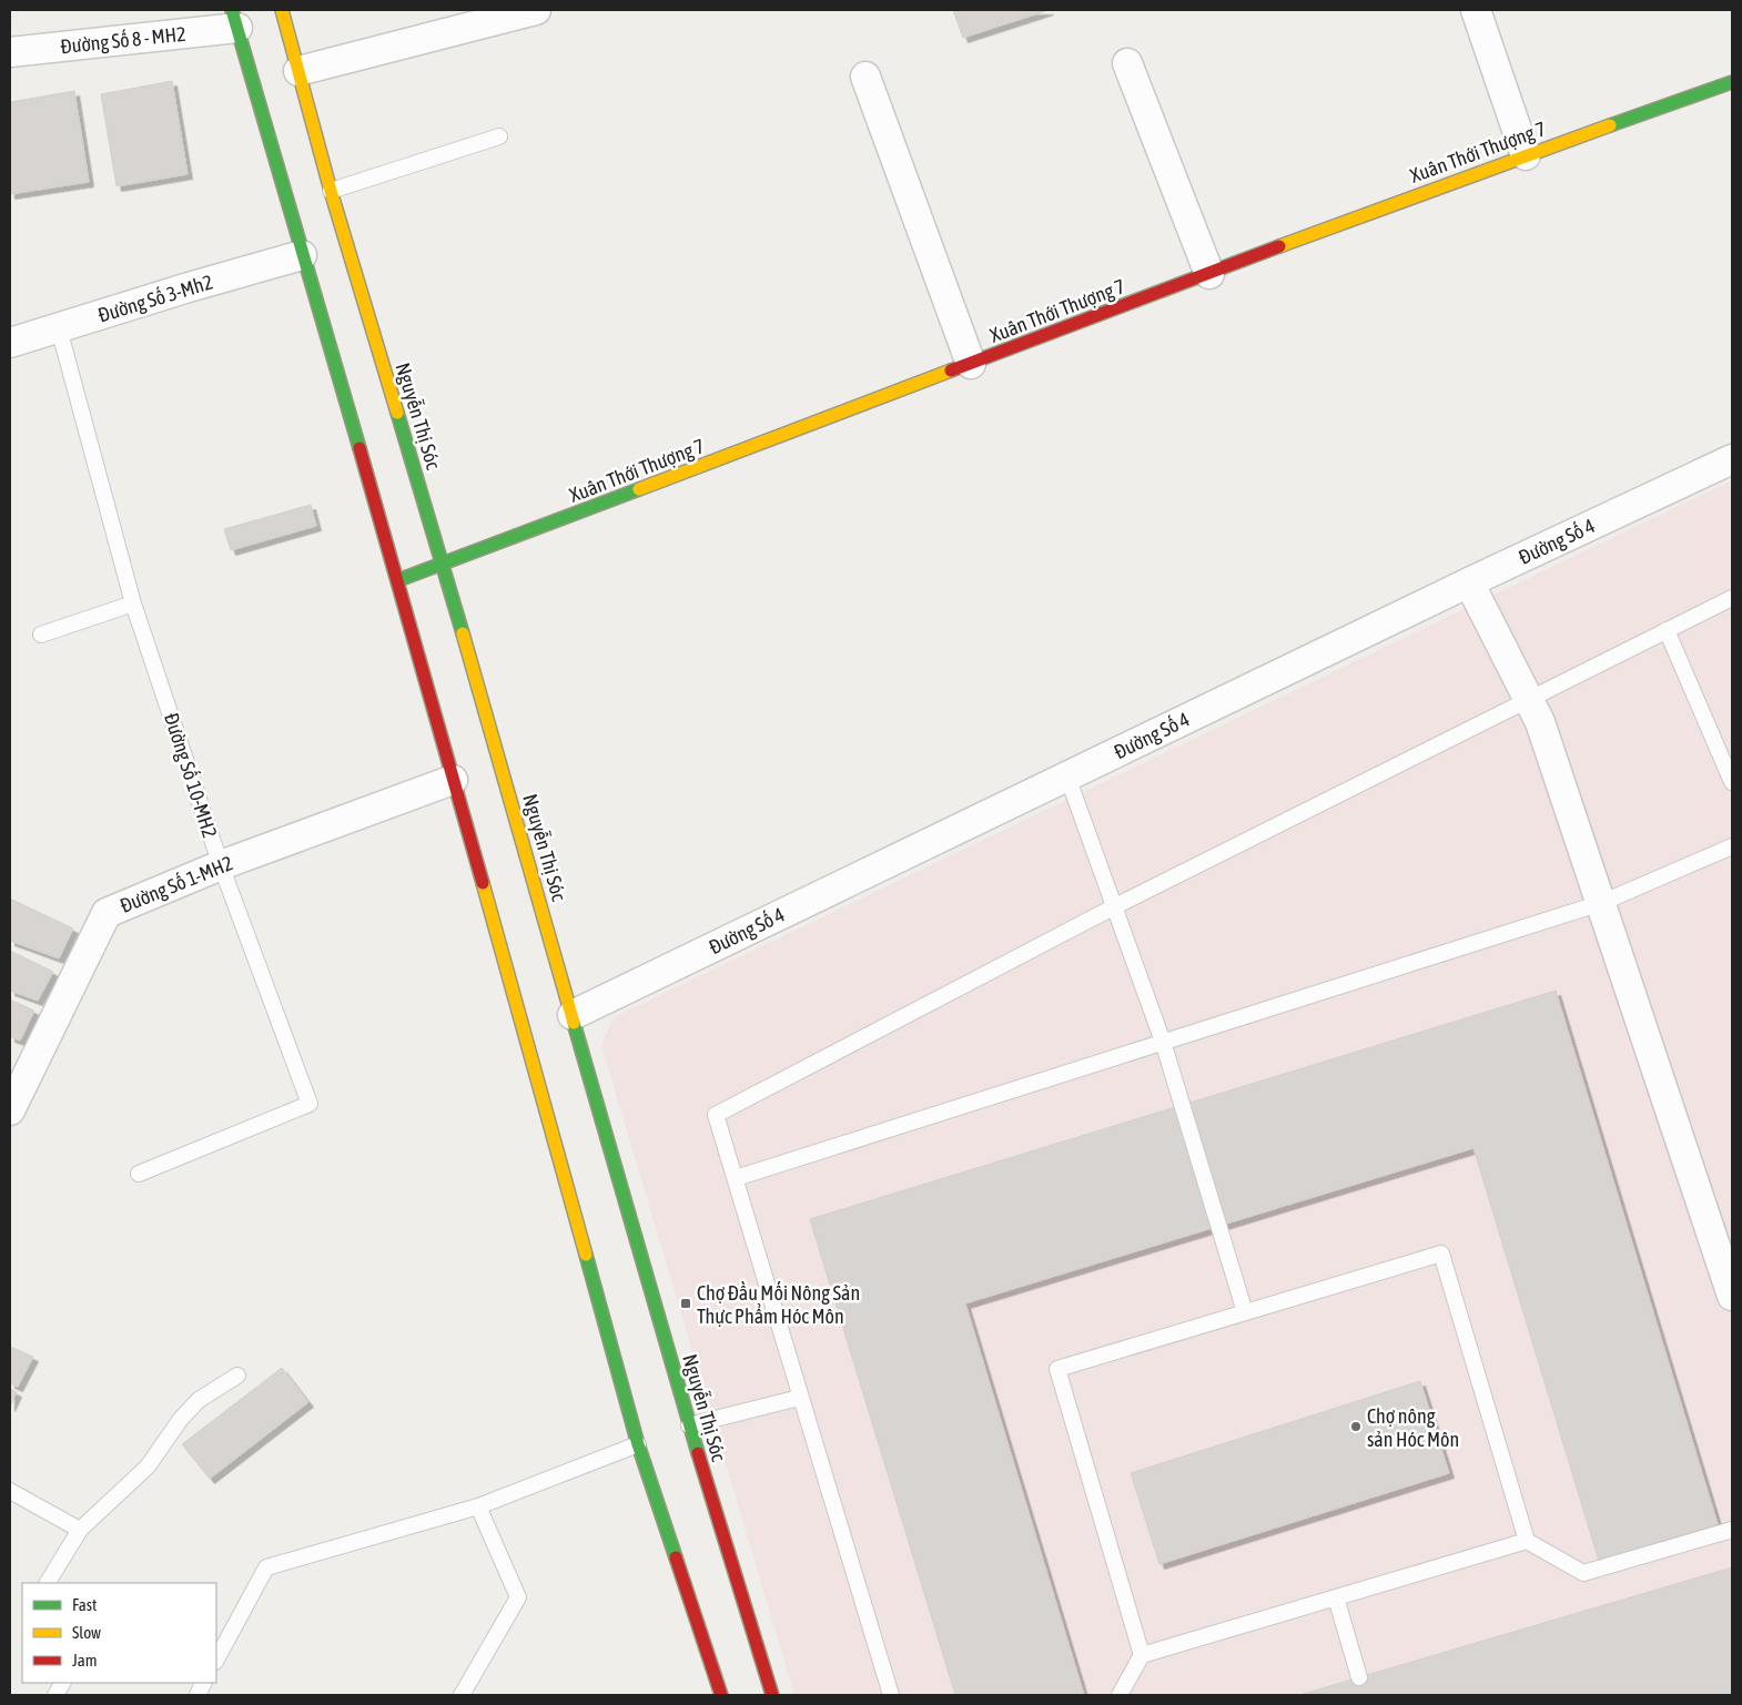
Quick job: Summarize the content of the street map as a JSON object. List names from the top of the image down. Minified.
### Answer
{"streets":{"main road":["Xuân Thới Thượng 7","Nguyễn Thị Sóc"],"street":["Đường Số 8 - MH2","Đường Số 3-Mh2","Đường Số 4","Đường Số 1-MH2"],"lane":["Đường Số 10-MH2"]},"crossings":[["Xuân Thới Thượng 7","Nguyễn Thị Sóc"],["Đường Số 3-Mh2","Đường Số 10-MH2"],["Nguyễn Thị Sóc","Đường Số 4"],["Đường Số 10-MH2","Đường Số 1-MH2"]],"places":{"transit":["Chợ Đầu Mối Nông Sản Thực Phẩm Hóc Môn"],"other":["Chợ nông sản Hóc Môn"]},"legend":["Fast","Slow","Jam"]}
